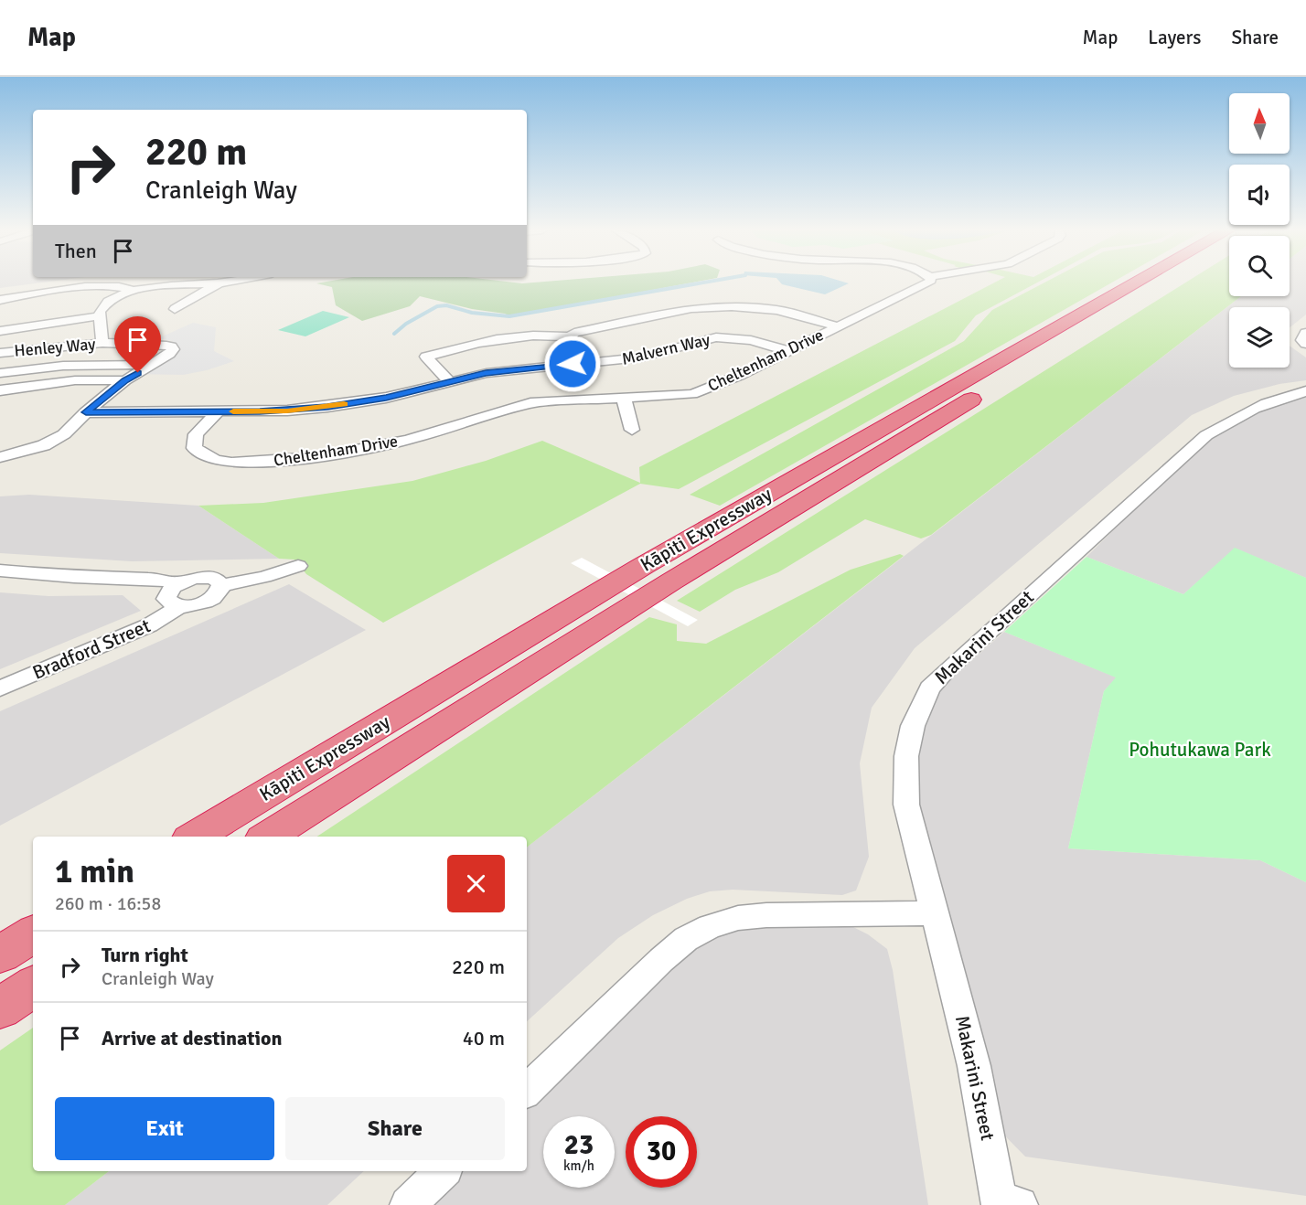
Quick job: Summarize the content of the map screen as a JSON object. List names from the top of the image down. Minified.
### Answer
{"streets":{"highway":["Kāpiti Expressway"],"street":["Henley Way","Malvern Way","Cheltenham Drive","Makarini Street","Bradford Street"]},"crossings":[["Malvern Way","Cheltenham Drive"]],"parks":["Pohutukawa Park"],"north":"top","page":{"header":"Map","nav":["Map","Layers","Share"],"turn":["220 m","Cranleigh Way"],"then":"Then","heading":["1 min","260 m · 16:58"],"list":[{"name":"Turn right","note":"Cranleigh Way","value":"220 m"},{"name":"Arrive at destination","value":"40 m"}],"buttons":["Exit","Share"],"speed":"23 km/h","limit":"30"}}
